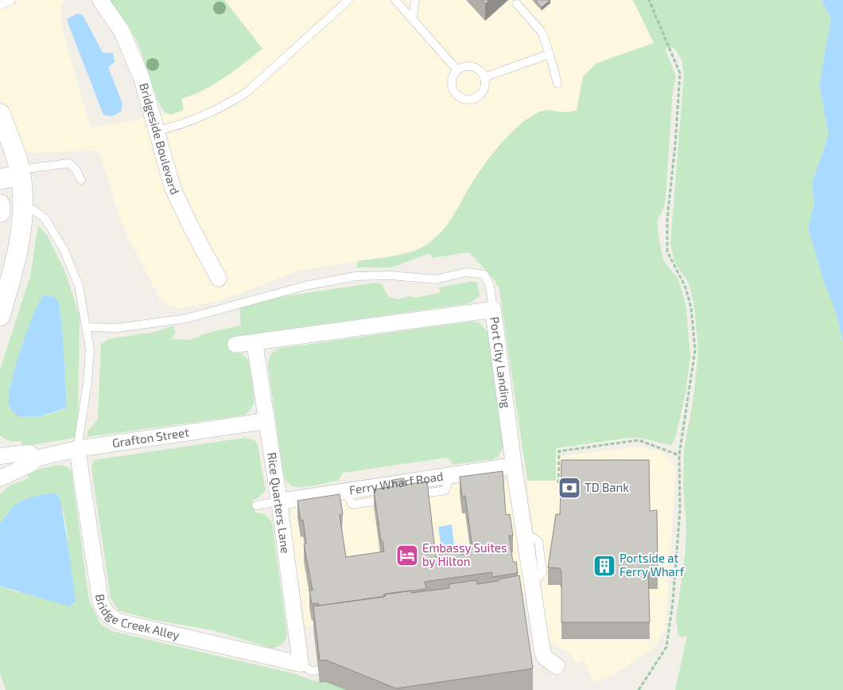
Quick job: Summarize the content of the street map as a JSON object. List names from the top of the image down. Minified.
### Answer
{"streets":{"street":["Bridgeside Boulevard","Port City Landing","Grafton Street","Ferry Wharf Road","Rice Quarters Lane","Bridge Creek Alley"]},"crossings":[["Port City Landing","Ferry Wharf Road"],["Port City Landing","Rice Quarters Lane"],["Grafton Street","Rice Quarters Lane"],["Grafton Street","Bridge Creek Alley"],["Ferry Wharf Road","Rice Quarters Lane"],["Rice Quarters Lane","Bridge Creek Alley"]],"places":{"bank":["TD Bank"],"hotel":["Embassy Suites by Hilton"],"building":["Portside at Ferry Wharf"]}}
